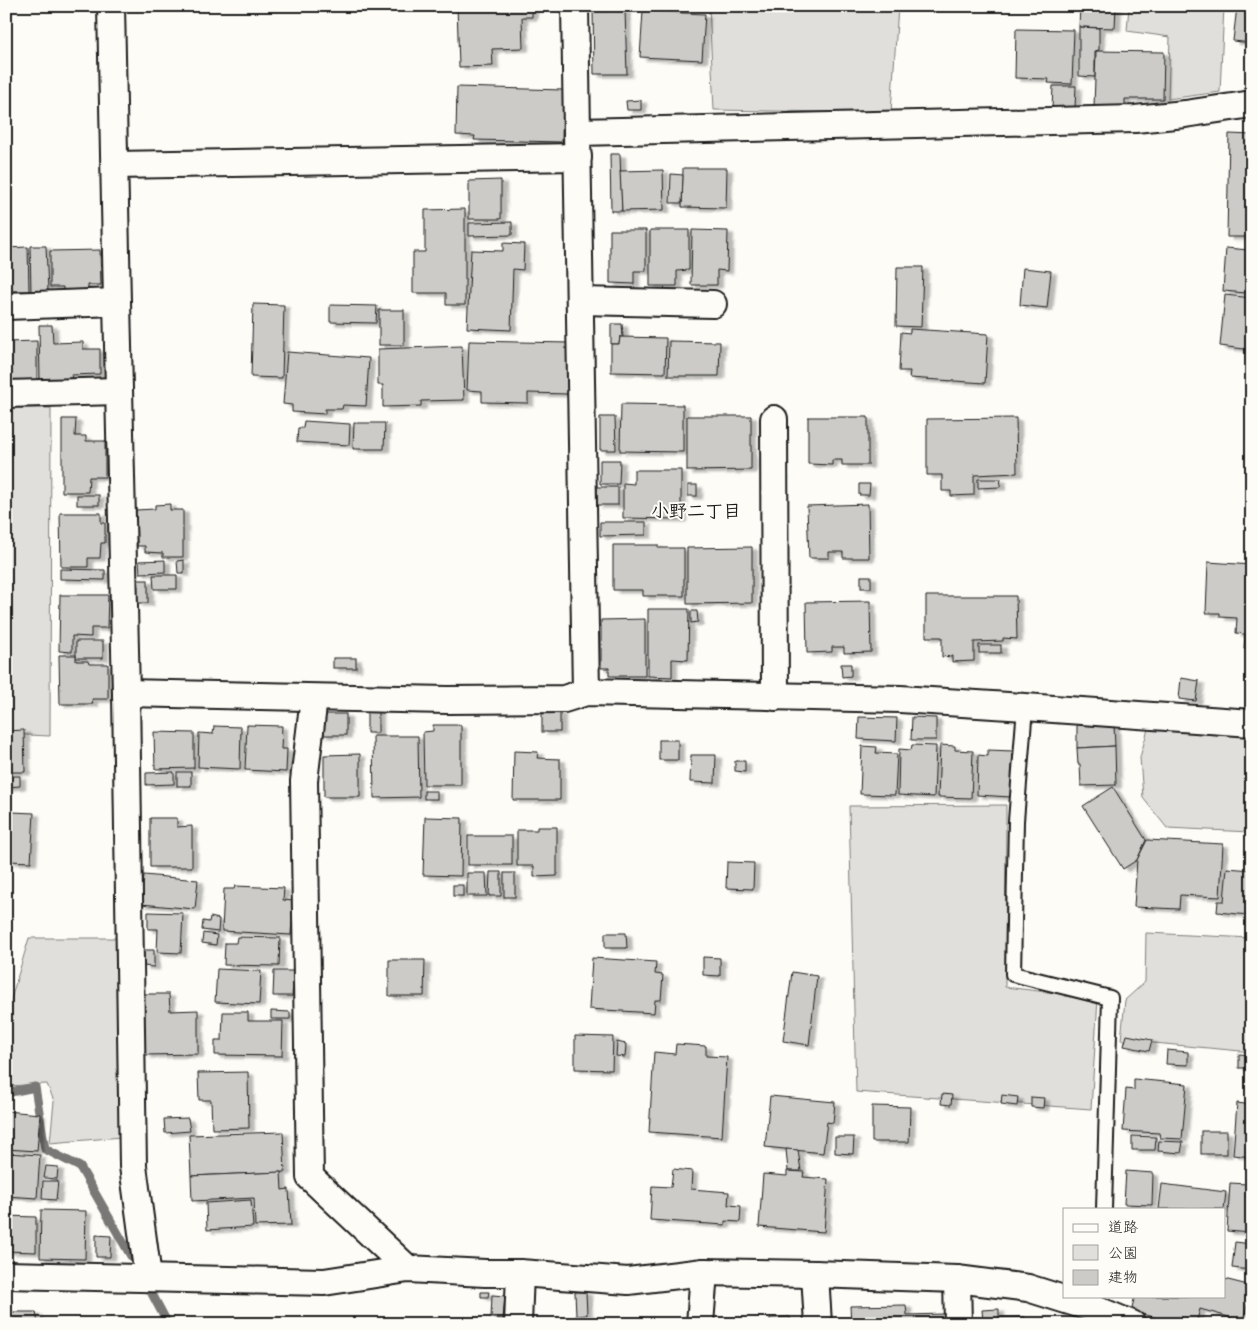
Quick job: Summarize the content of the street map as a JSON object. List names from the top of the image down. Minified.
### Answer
{"districts":["小野二丁目"],"legend":["道路","公園","建物"]}
